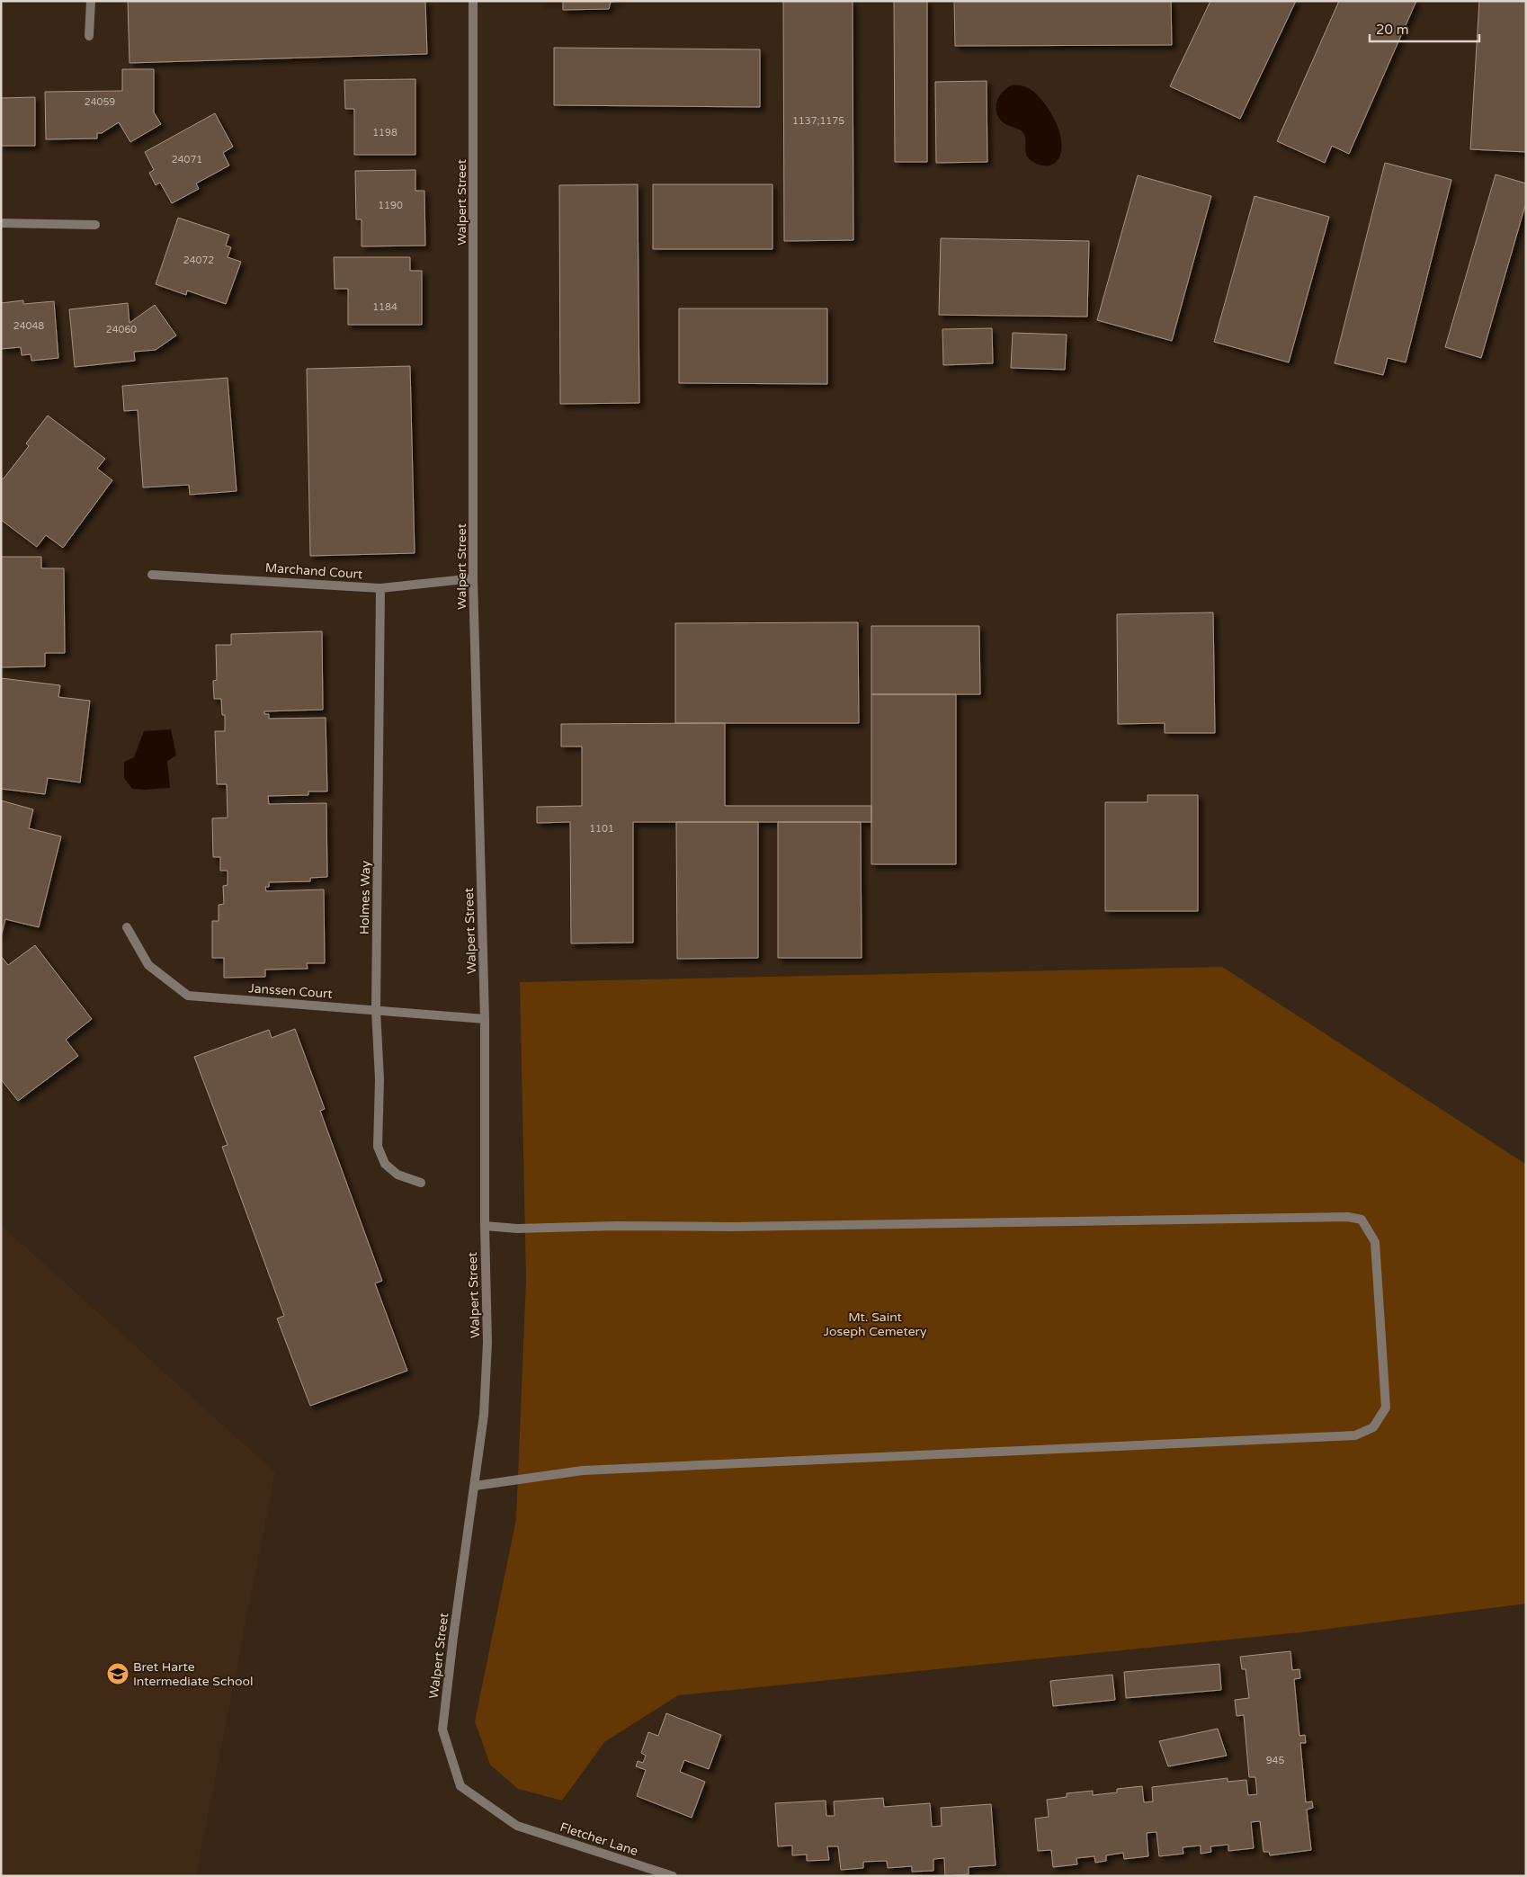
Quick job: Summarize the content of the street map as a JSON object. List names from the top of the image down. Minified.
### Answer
{"streets":{"street":["Walpert Street","Marchand Court","Holmes Way","Janssen Court","Fletcher Lane"]},"crossings":[["Walpert Street","Marchand Court"],["Walpert Street","Janssen Court"],["Walpert Street","Fletcher Lane"],["Marchand Court","Holmes Way"],["Holmes Way","Janssen Court"]],"parks":["Mt. Saint Joseph Cemetery"],"places":{"school or university":["Bret Harte Intermediate School"]},"house_numbers":["24059","1137;1175","1198","24071","1190","24072","1184","24048","24060","1101","945"],"scale_bar":"20 m"}
